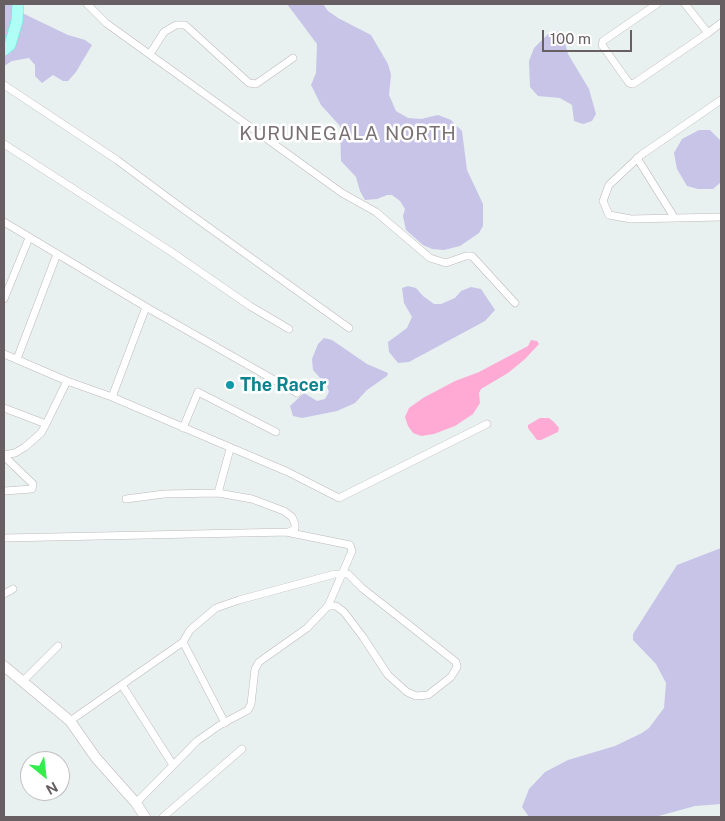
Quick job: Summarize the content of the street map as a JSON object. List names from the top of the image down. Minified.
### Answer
{"districts":["KURUNEGALA NORTH"],"places":["The Racer"],"scale_bar":"100 m","north":"bottom right"}
